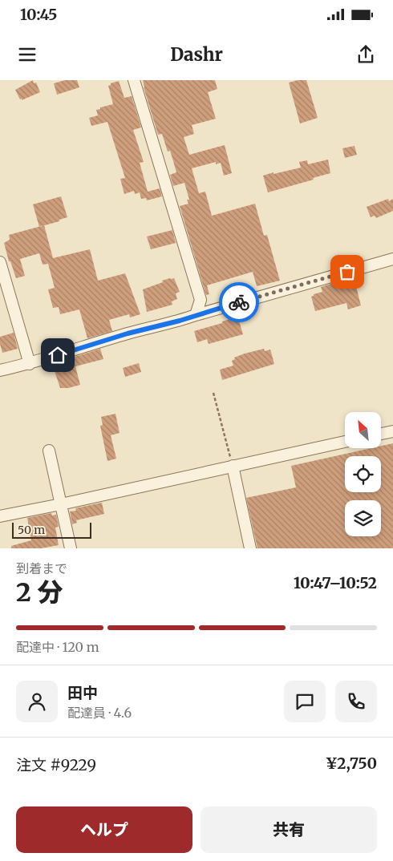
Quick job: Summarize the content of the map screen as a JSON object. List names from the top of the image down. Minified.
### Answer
{"scale_bar":"50 m","north":"top left","page":{"status":"10:45","header":"Dashr","scale":"50 m","heading":["2 分","到着まで","10:47–10:52"],"panel":["田中","配達員 · 4.6","注文 #9229","¥2,750"],"bar":"配達中 · 120 m","buttons":["ヘルプ","共有"]}}
